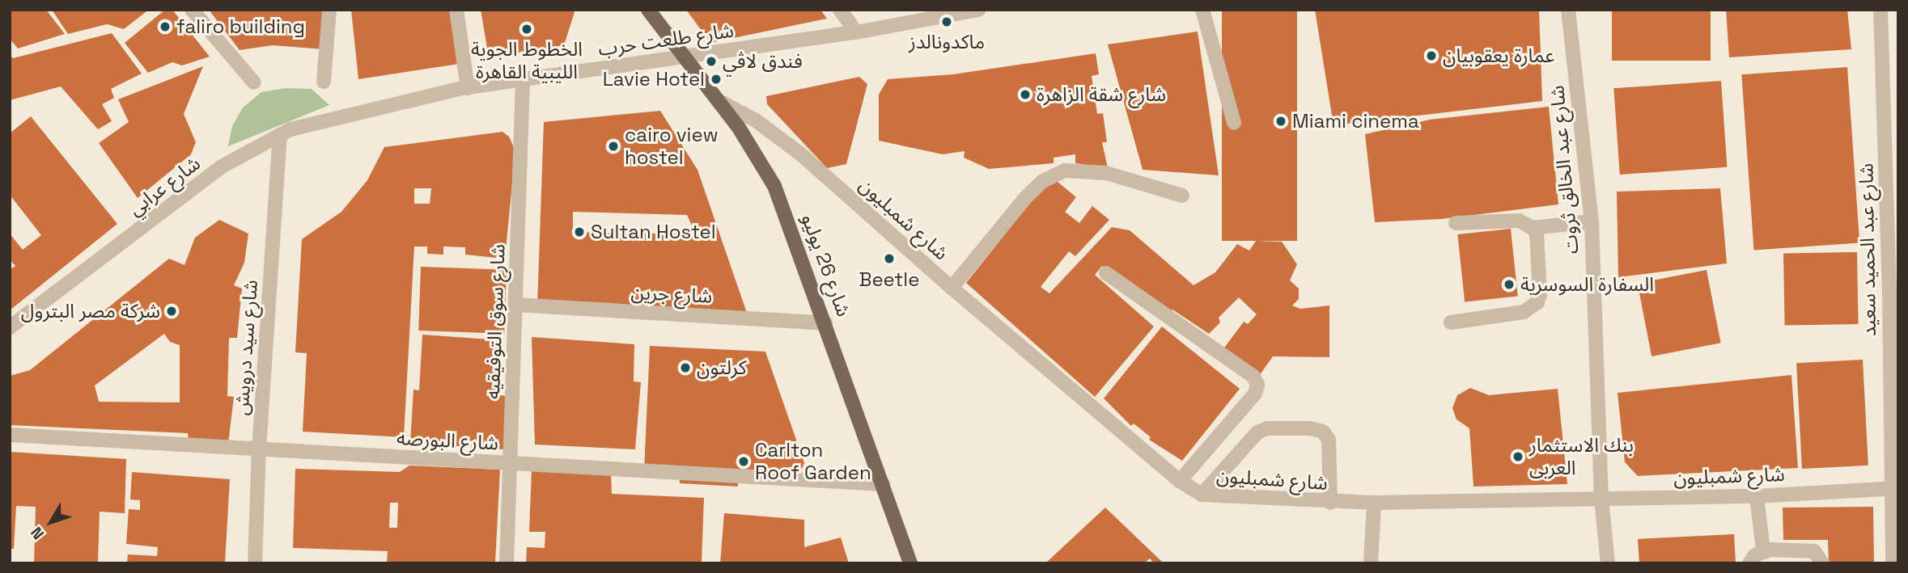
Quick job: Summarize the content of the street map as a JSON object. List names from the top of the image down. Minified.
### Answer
{"streets":{"main road":["شارع 26 يوليو"],"street":["شارع طلعت حرب","شارع عبد الخالق ثروت","شارع عرابي","شارع شمبليون","شارع عبد الحميد سعيد","شارع جرين","شارع سوق التوفيقيه","شارع سيد درويش","شارع البورصه"]},"crossings":[["شارع طلعت حرب","شارع عرابي"],["شارع طلعت حرب","شارع 26 يوليو"],["شارع طلعت حرب","شارع سوق التوفيقيه"],["شارع عبد الخالق ثروت","شارع شمبليون"],["شارع عرابي","شارع سيد درويش"],["شارع شمبليون","شارع عبد الحميد سعيد"],["شارع شمبليون","شارع 26 يوليو"],["شارع 26 يوليو","شارع جرين"],["شارع 26 يوليو","شارع البورصه"],["شارع جرين","شارع سوق التوفيقيه"],["شارع سوق التوفيقيه","شارع البورصه"],["شارع سيد درويش","شارع البورصه"]],"places":["ماكدونالدز","faliro building","الخطوط الجوية الليبية القاهرة","عمارة يعقوبيان","فندق لاڤي","Lavie Hotel","شارع شقة الزاهرة","Miami cinema","cairo view hostel","Sultan Hostel","Beetle","السفارة السوسرية","شركة مصر البترول","كرلتون","بنك الاستثمار العربى","Carlton Roof Garden"],"north":"bottom left"}
